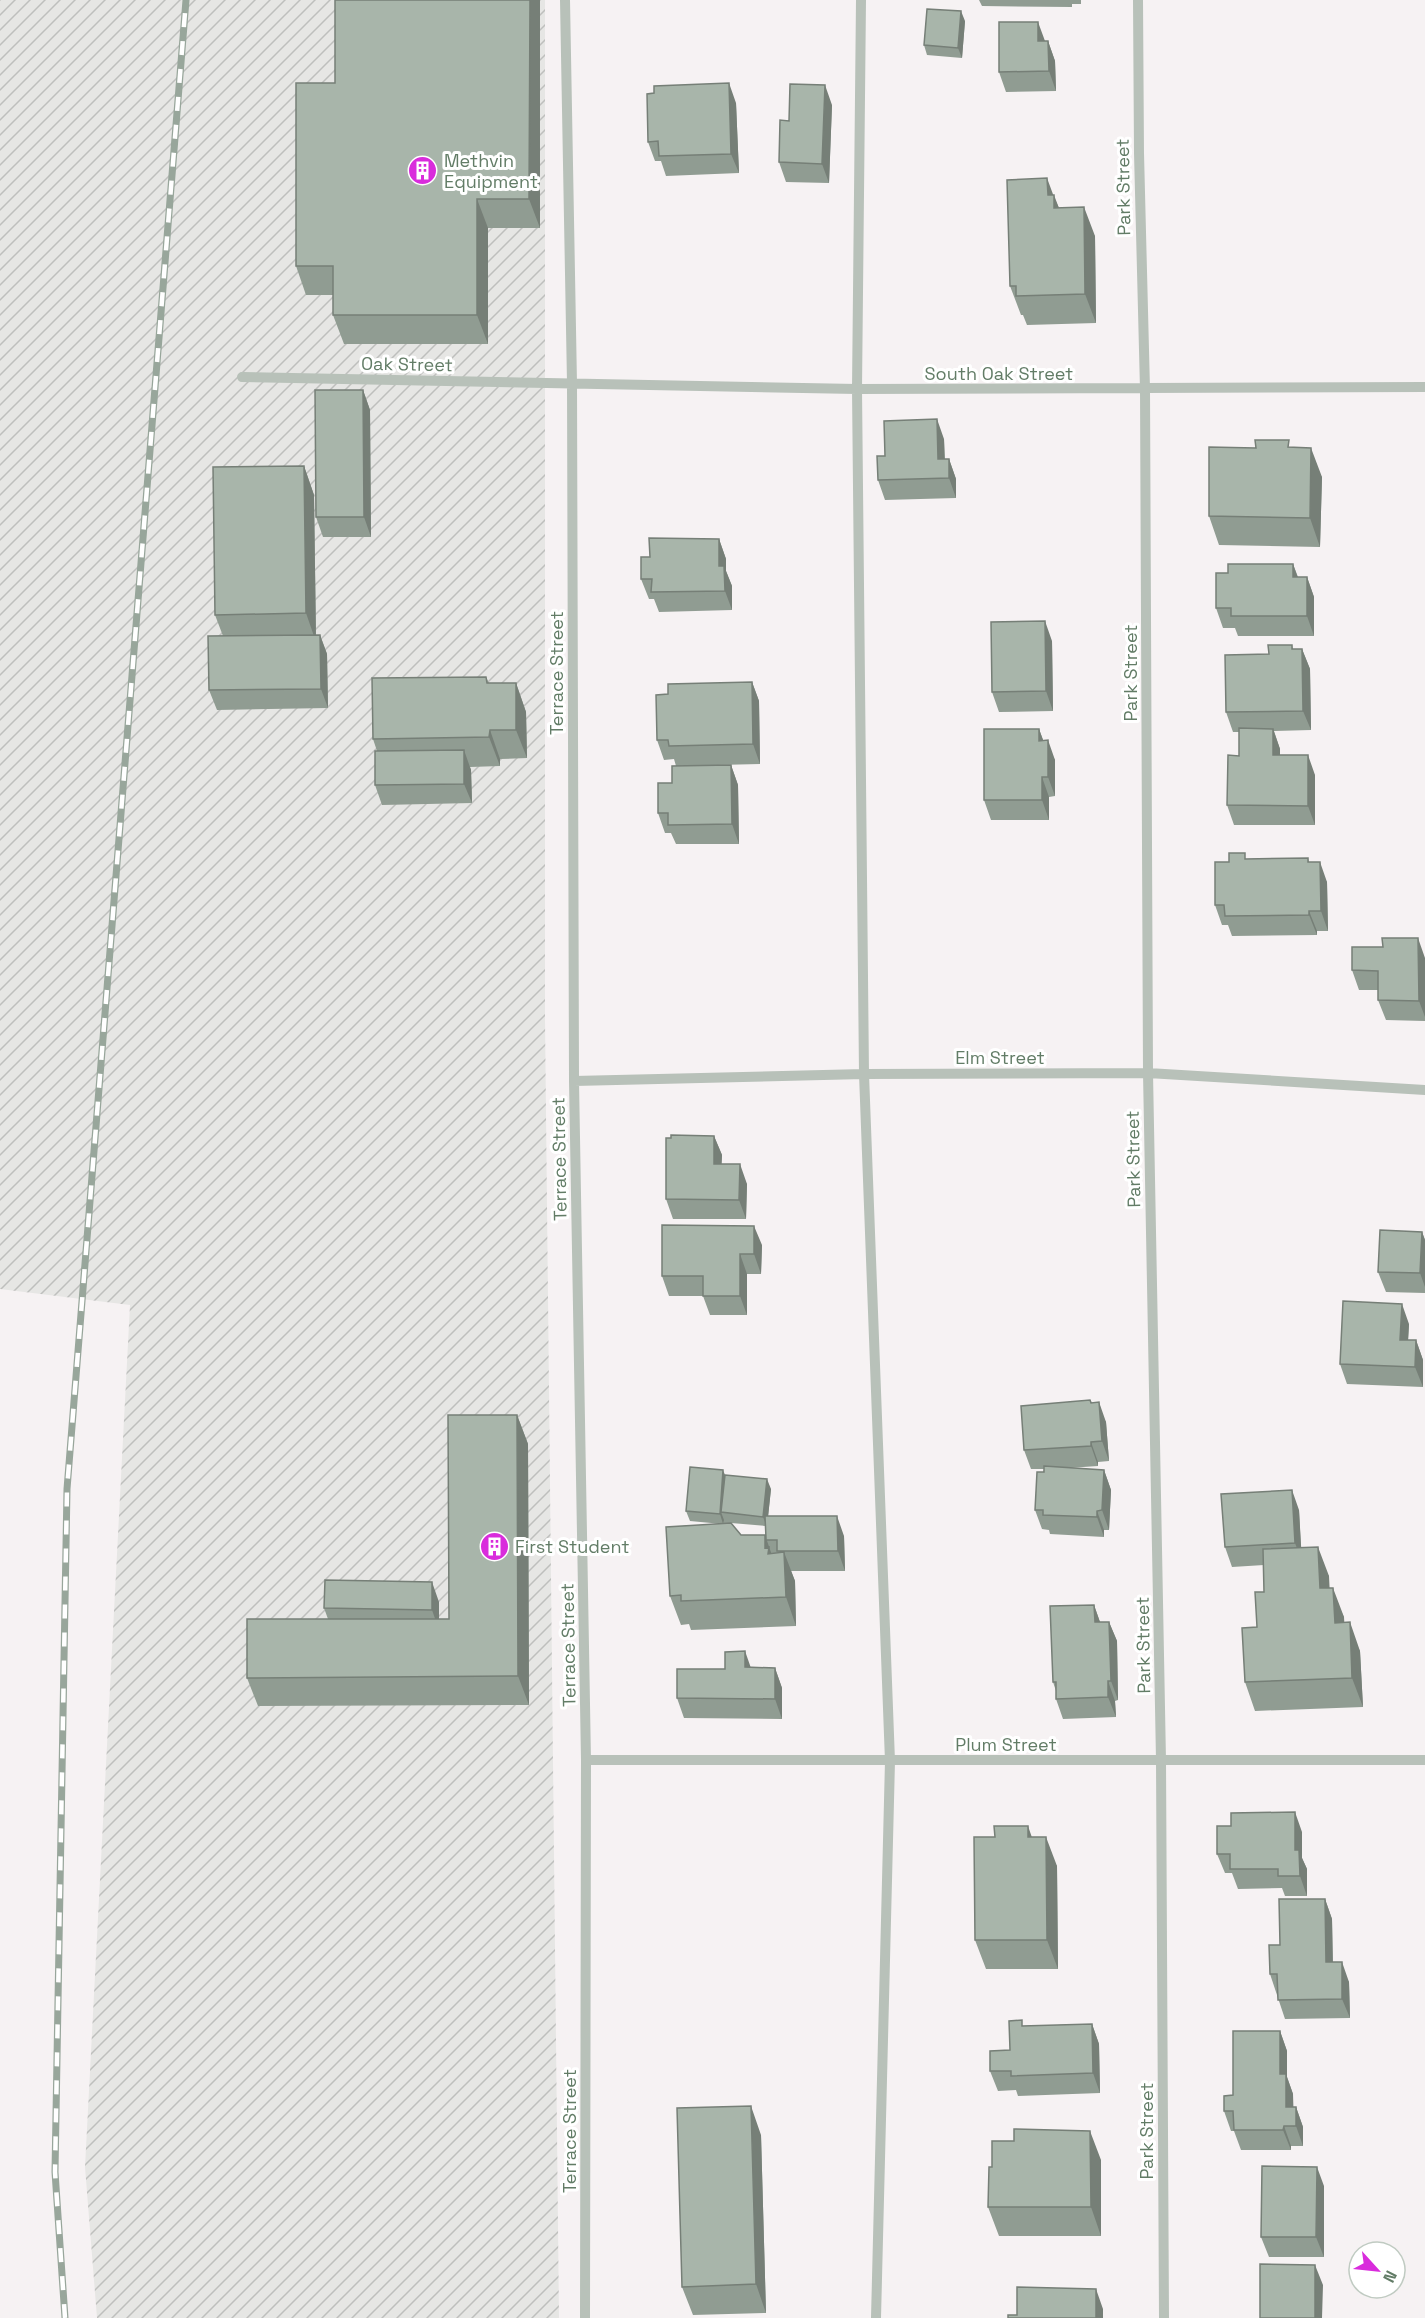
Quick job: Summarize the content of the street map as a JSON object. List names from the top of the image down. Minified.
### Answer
{"streets":{"street":["Park Street","Oak Street","South Oak Street","Terrace Street","Elm Street","Plum Street"]},"crossings":[["Park Street","South Oak Street"],["Park Street","Elm Street"],["Park Street","Plum Street"],["Oak Street","South Oak Street"],["Oak Street","Terrace Street"],["South Oak Street","Terrace Street"],["Terrace Street","Elm Street"],["Terrace Street","Plum Street"]],"places":{"building":["Methvin Equipment","First Student"]},"north":"bottom right"}
